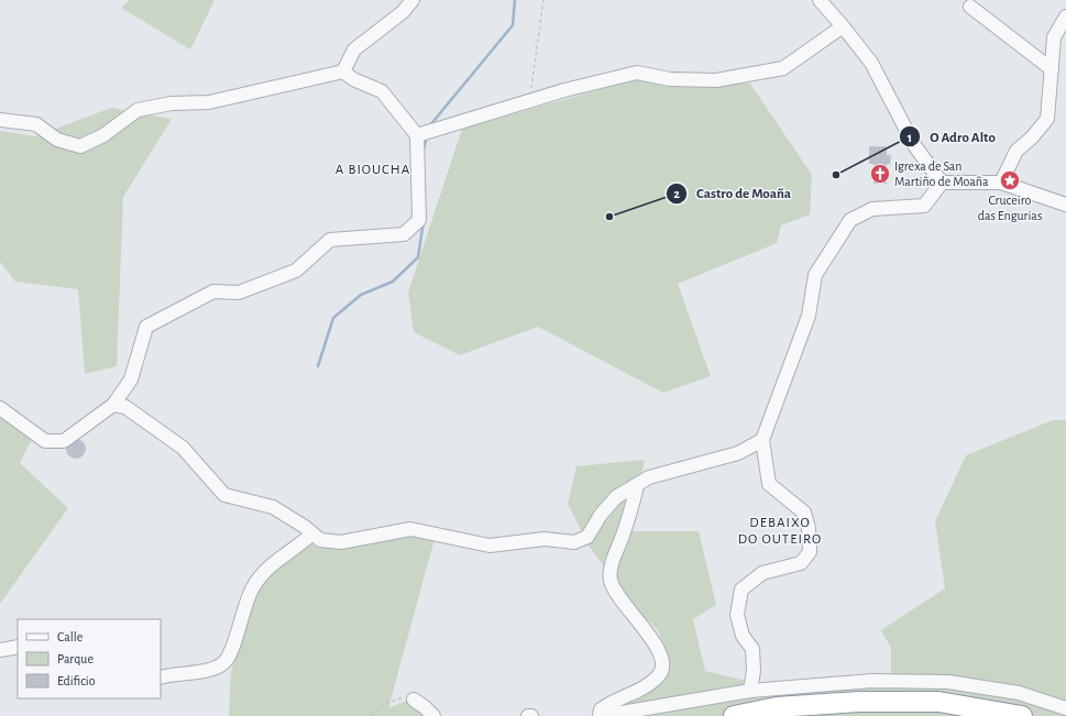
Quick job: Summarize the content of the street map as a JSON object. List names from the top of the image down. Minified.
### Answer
{"districts":["A BIOUCHA","DEBAIXO DO OUTEIRO"],"places":{"church":["Igrexa de San Martiño de Moaña"],"other":["O Adro Alto","Castro de Moaña"],"place":["Cruceiro das Engurias"]},"legend":["Calle","Parque","Edificio"]}
